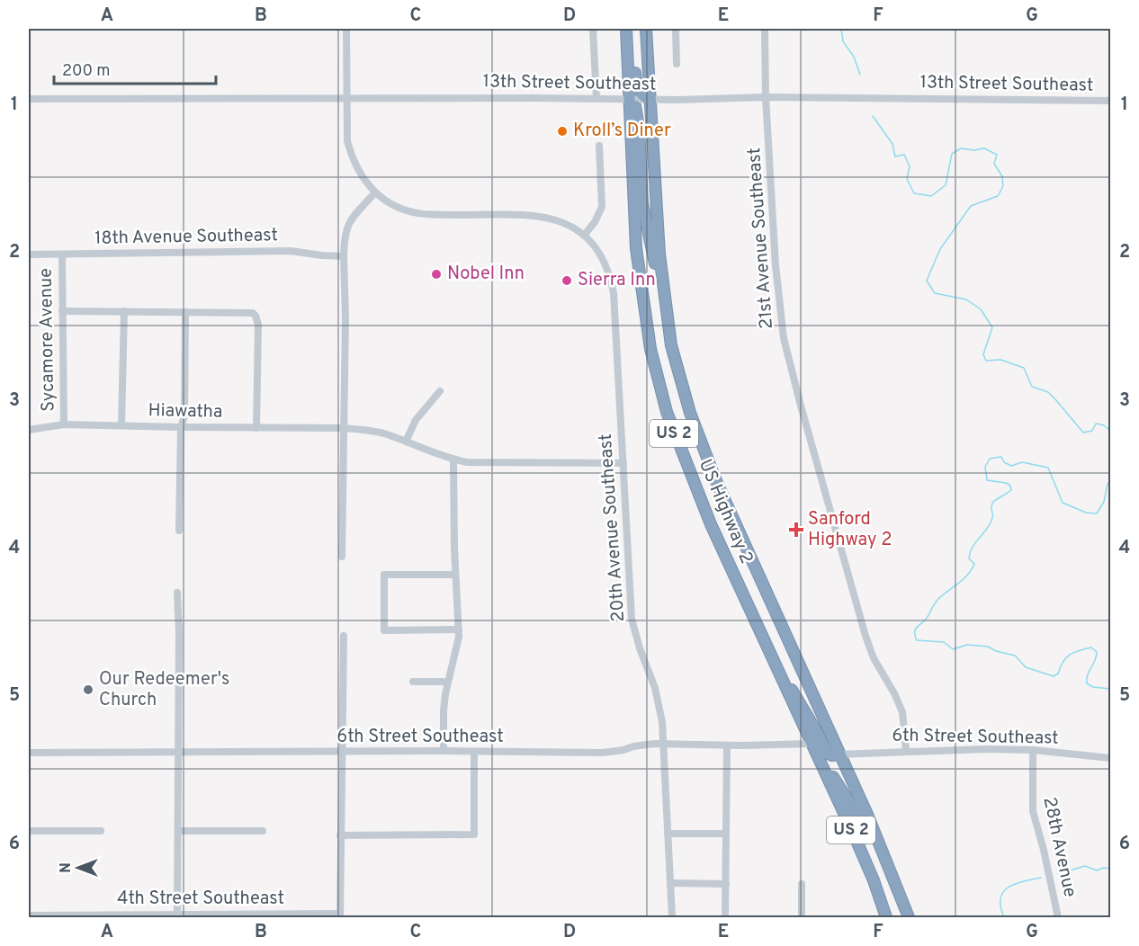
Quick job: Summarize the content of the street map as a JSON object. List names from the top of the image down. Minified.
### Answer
{"streets":{"highway":["US 2","US Highway 2"],"street":["13th Street Southeast","18th Avenue Southeast","21st Avenue Southeast","Sycamore Avenue","Hiawatha","20th Avenue Southeast","6th Street Southeast","28th Avenue","4th Street Southeast"]},"crossings":[["13th Street Southeast","21st Avenue Southeast"],["13th Street Southeast","US Highway 2"],["18th Avenue Southeast","Sycamore Avenue"],["21st Avenue Southeast","6th Street Southeast"],["Sycamore Avenue","Hiawatha"],["Hiawatha","20th Avenue Southeast"],["US Highway 2","6th Street Southeast"],["20th Avenue Southeast","6th Street Southeast"],["6th Street Southeast","28th Avenue"]],"places":{"other":["Kroll’s Diner","Nobel Inn","Sierra Inn","Our Redeemer's Church"],"health":["Sanford Highway 2"]},"scale_bar":"200 m","north":"left","grid":{"columns":["A","B","C","D","E","F","G"],"rows":["1","2","3","4","5","6"]}}
